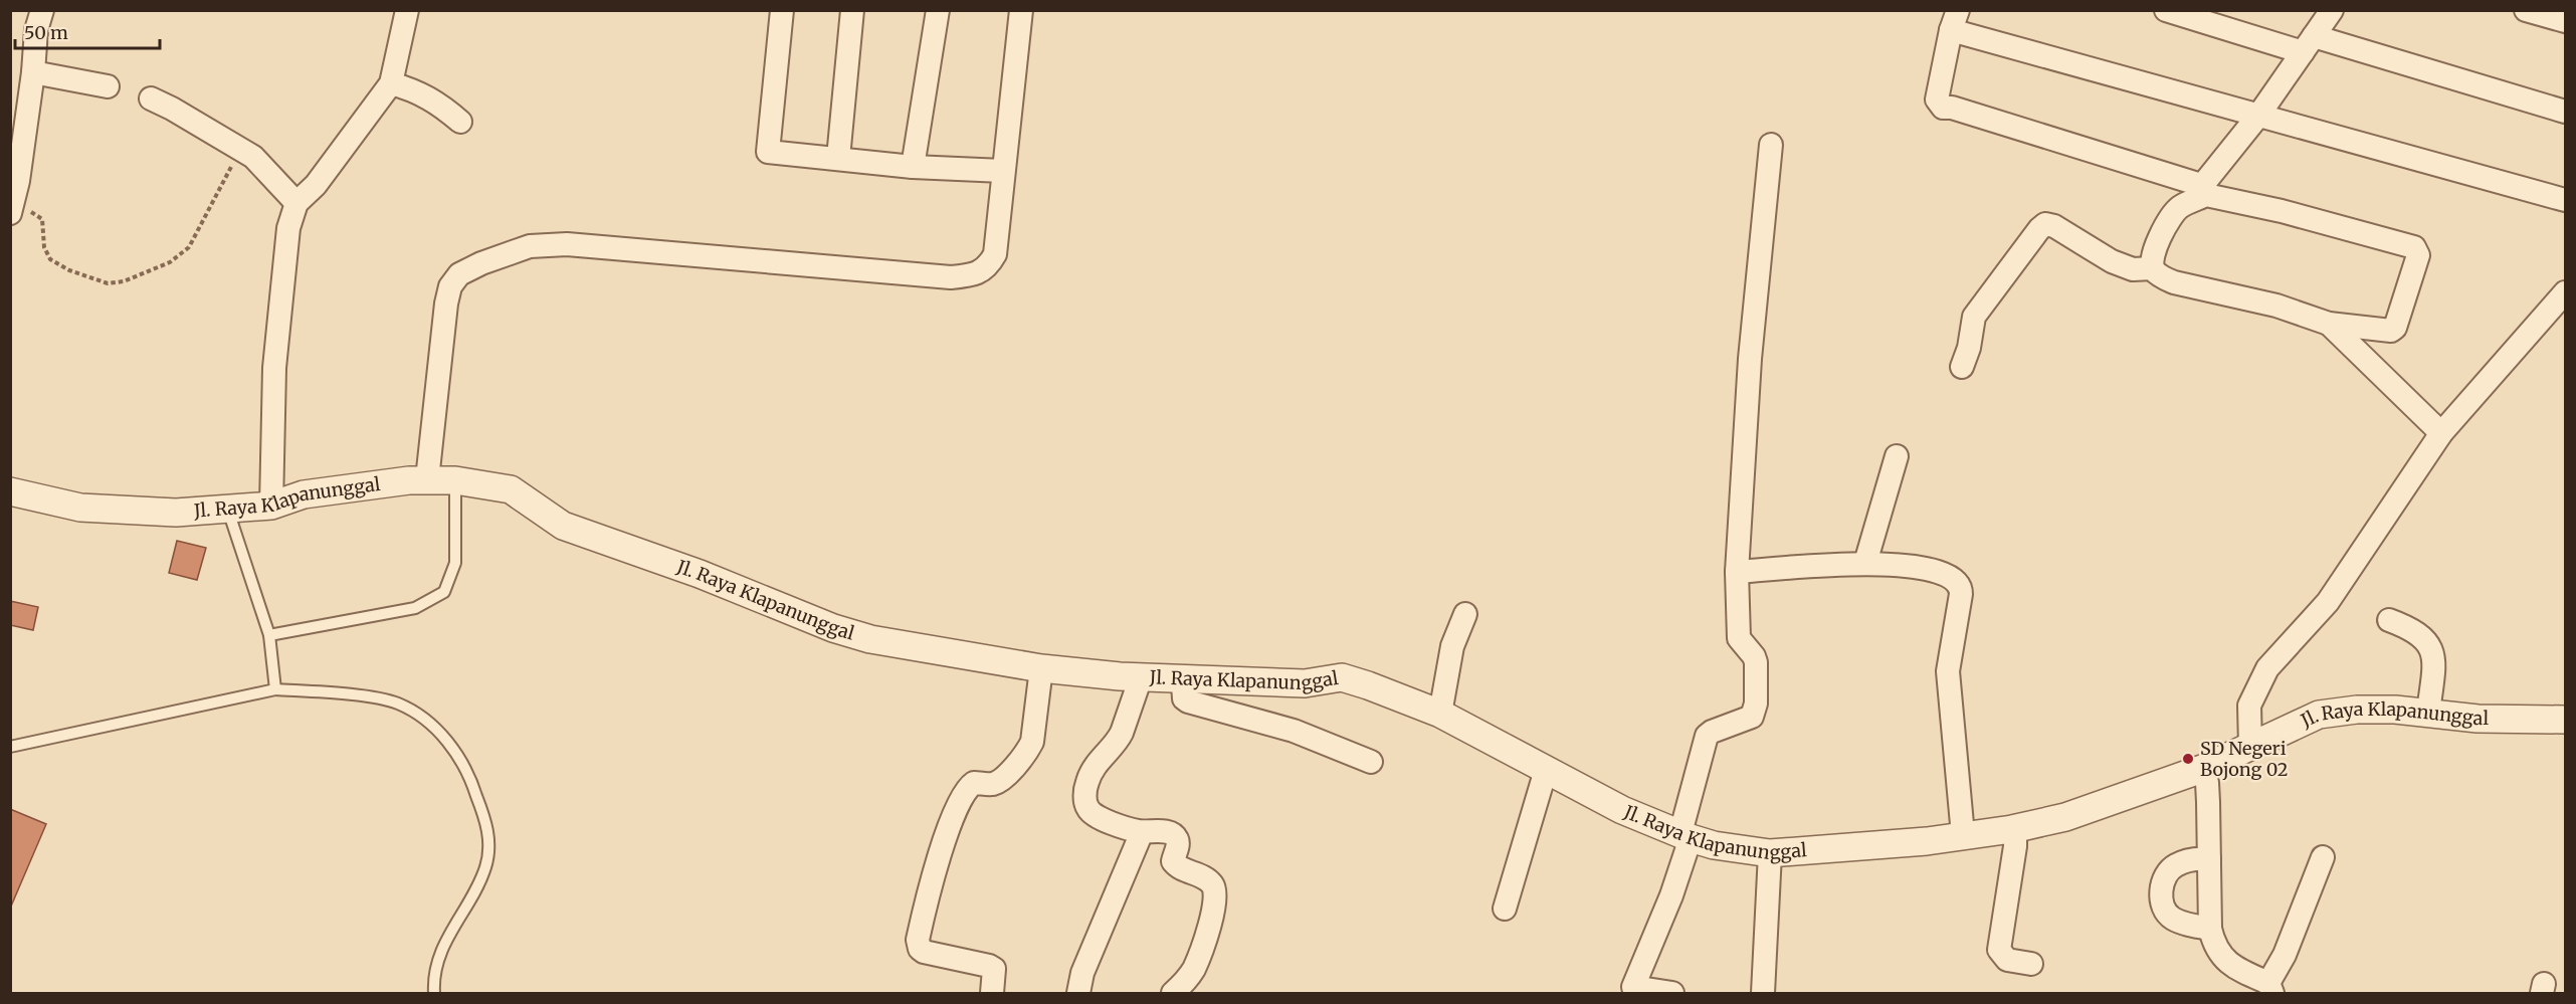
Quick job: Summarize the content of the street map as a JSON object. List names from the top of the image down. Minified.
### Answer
{"streets":{"street":["Jl. Raya Klapanunggal"]},"places":["SD Negeri Bojong 02"],"scale_bar":"50 m"}
